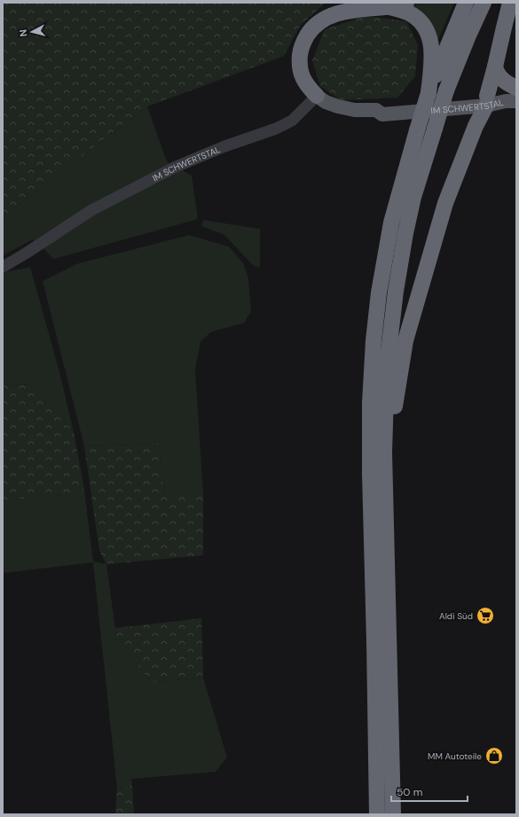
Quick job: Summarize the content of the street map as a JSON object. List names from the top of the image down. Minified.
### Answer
{"streets":{"main road":["IM SCHWERTSTAL"]},"places":{"supermarket":["Aldi Süd"],"shop":["MM Autoteile"]},"scale_bar":"50 m","north":"left"}
